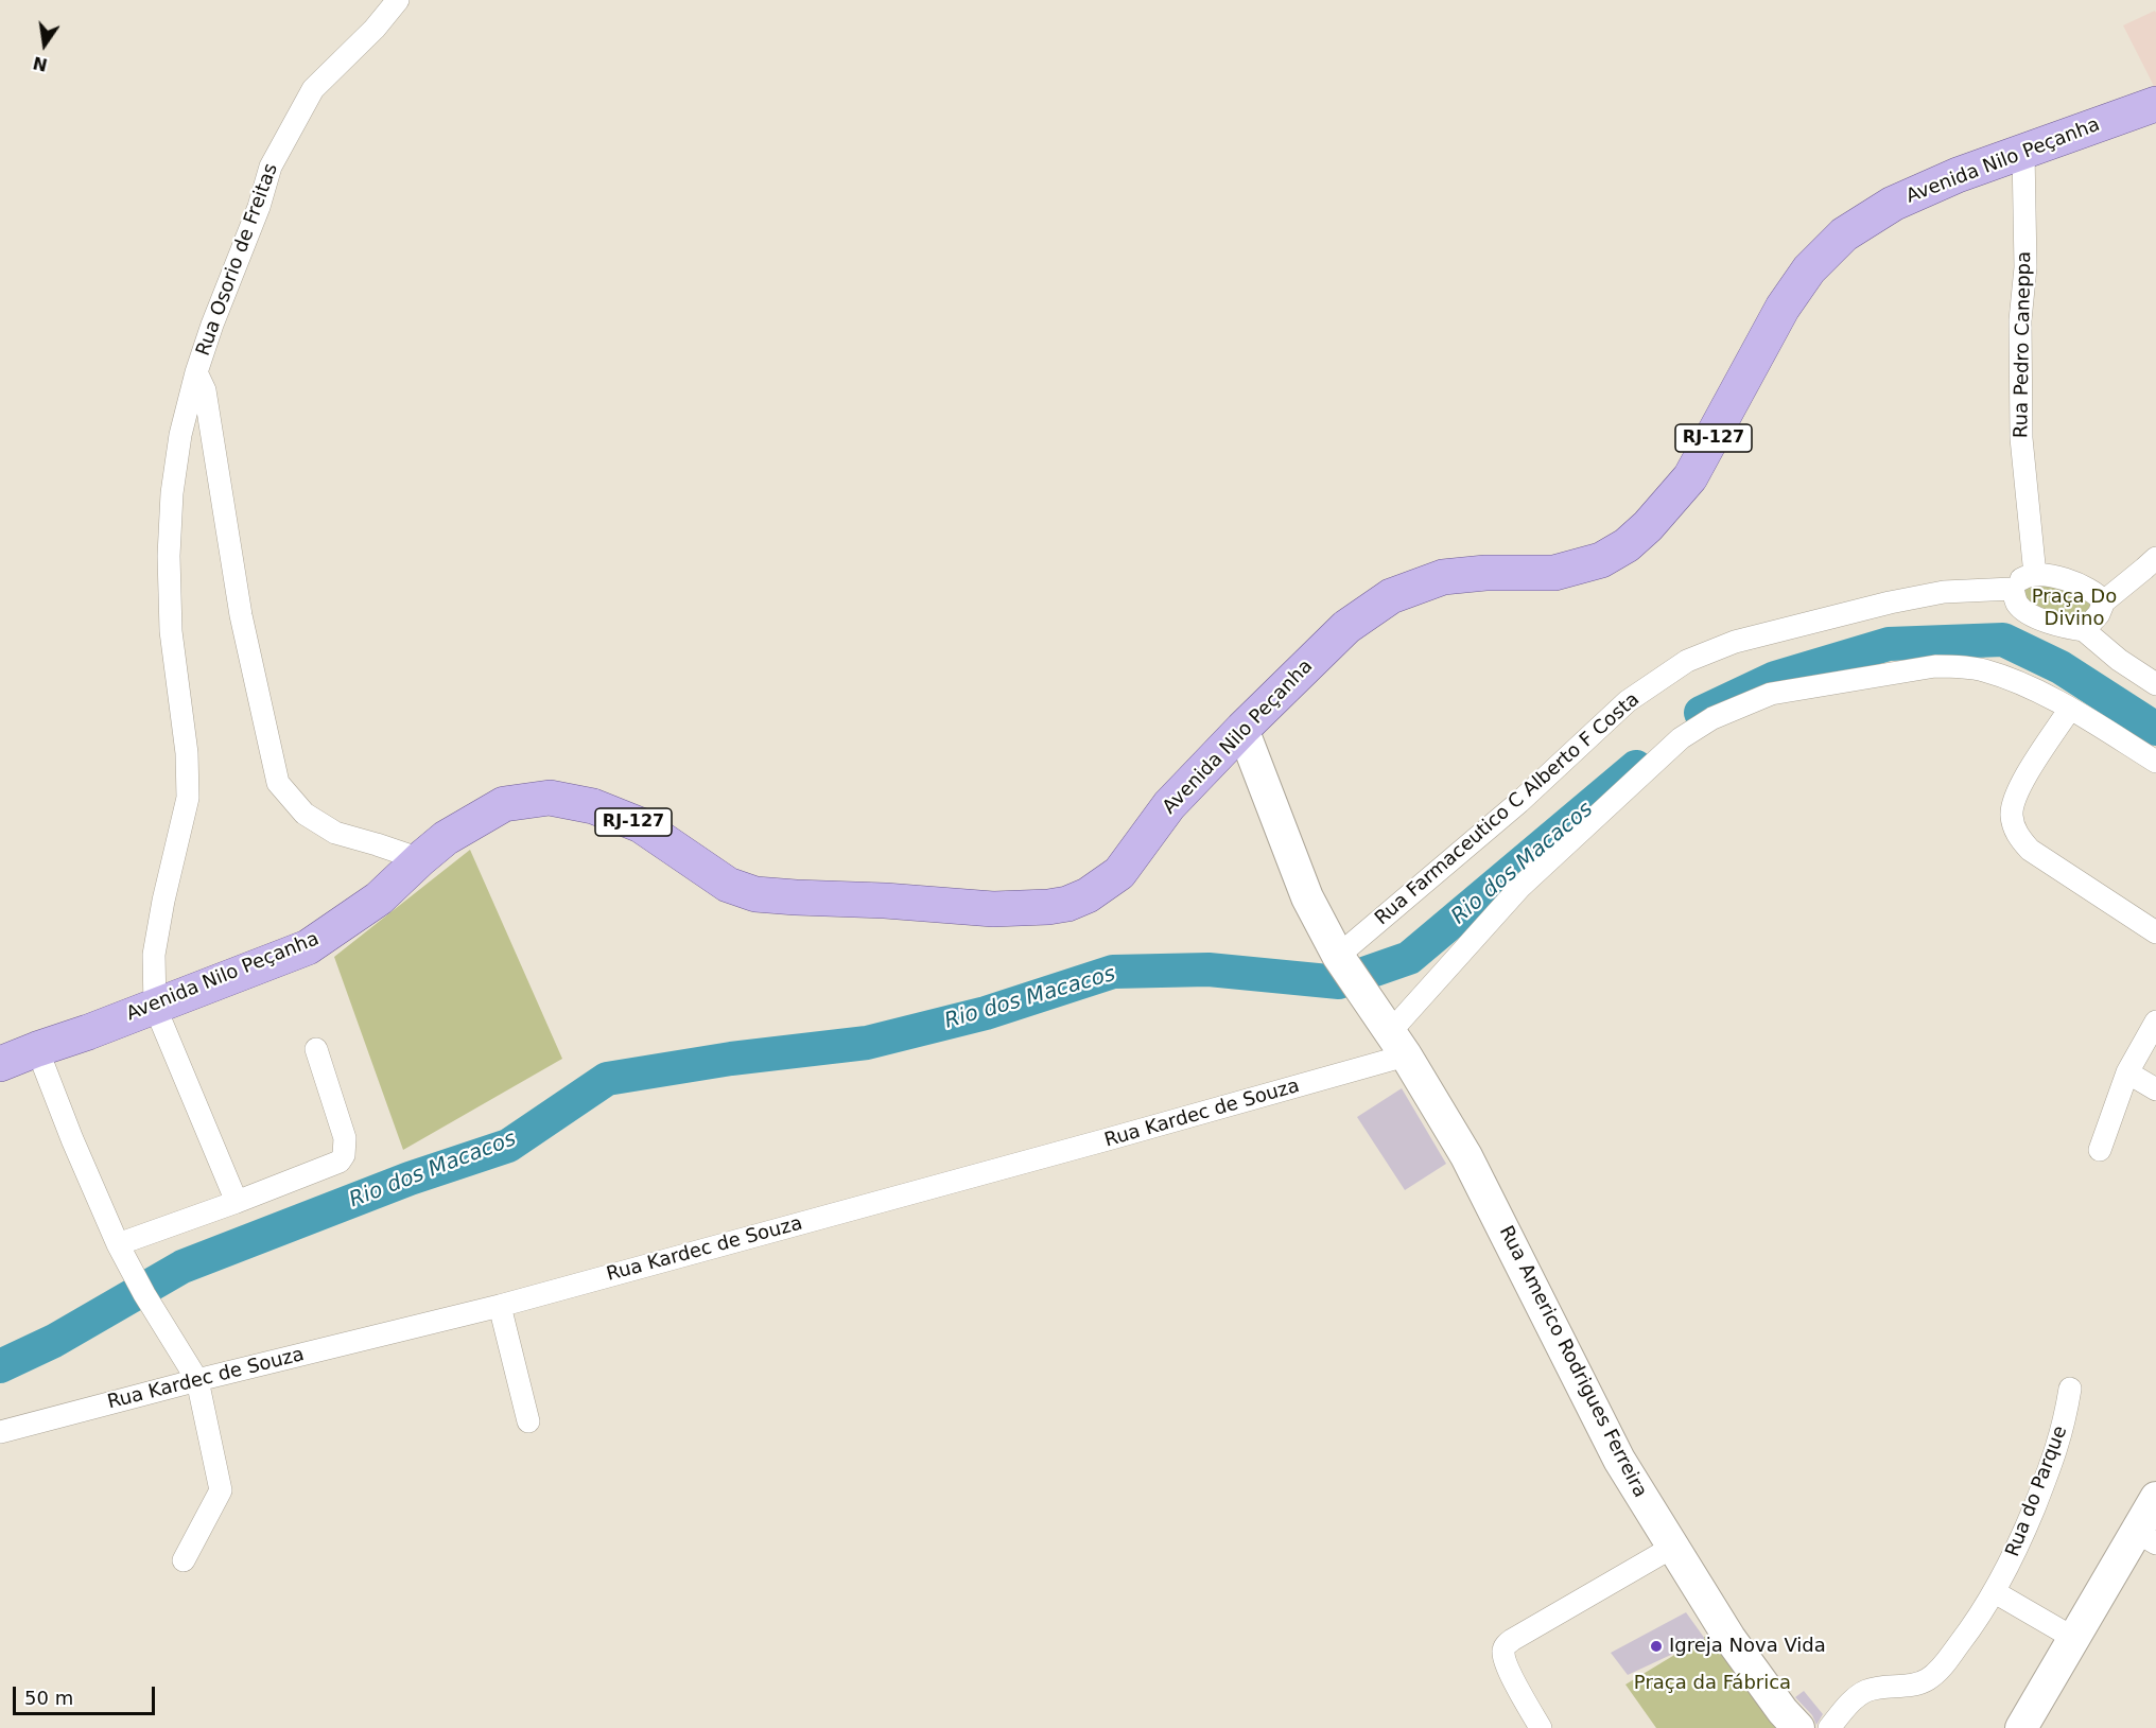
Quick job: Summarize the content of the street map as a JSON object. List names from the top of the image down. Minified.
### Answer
{"streets":{"main road":["Avenida Nilo Peçanha","RJ-127"],"street":["Rua Osorio de Freitas","Rua Pedro Caneppa","Rua Farmaceutico C Alberto F Costa","Rua Kardec de Souza","Rua Americo Rodrigues Ferreira","Rua do Parque"]},"crossings":[["Avenida Nilo Peçanha","Rua Osorio de Freitas"],["Avenida Nilo Peçanha","Rua Pedro Caneppa"],["Avenida Nilo Peçanha","Rua Americo Rodrigues Ferreira"],["Rua Farmaceutico C Alberto F Costa","Rua Americo Rodrigues Ferreira"],["Rua Kardec de Souza","Rua Americo Rodrigues Ferreira"]],"water":["Rio dos Macacos"],"parks":["Praça Do Divino","Praça da Fábrica"],"places":["Igreja Nova Vida"],"scale_bar":"50 m","north":"bottom"}
